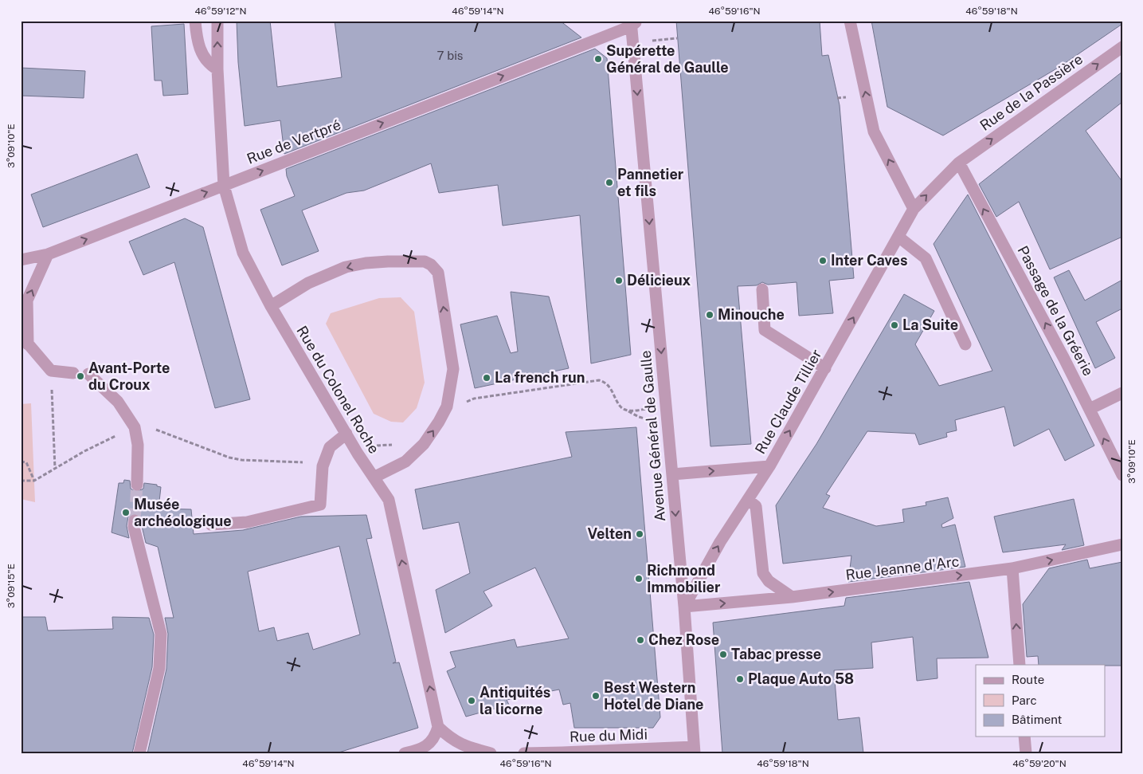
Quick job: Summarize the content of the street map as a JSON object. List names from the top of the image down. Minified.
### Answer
{"streets":{"street":["Rue de la Passière","Rue de Vertpré","Passage de la Gréerie","Rue du Colonel Roche","Rue Claude Tillier","Avenue Général de Gaulle","Rue Jeanne d'Arc","Rue du Midi"]},"crossings":[["Rue de la Passière","Passage de la Gréerie"],["Rue de la Passière","Rue Claude Tillier"],["Rue de Vertpré","Rue du Colonel Roche"],["Rue de Vertpré","Avenue Général de Gaulle"],["Passage de la Gréerie","Rue Claude Tillier"],["Rue Claude Tillier","Avenue Général de Gaulle"],["Rue Claude Tillier","Rue Jeanne d'Arc"],["Avenue Général de Gaulle","Rue Jeanne d'Arc"],["Avenue Général de Gaulle","Rue du Midi"]],"one_way":["Rue de la Passière","Rue de Vertpré","Rue du Colonel Roche","Rue Claude Tillier","Avenue Général de Gaulle","Rue Jeanne d'Arc"],"places":["Supérette Général de Gaulle","Pannetier et fils","Inter Caves","Délicieux","Minouche","La Suite","Avant-Porte du Croux","La french run","Musée archéologique","Velten","Richmond Immobilier","Chez Rose","Tabac presse","Plaque Auto 58","Best Western Hotel de Diane","Antiquités la licorne"],"house_numbers":["7 bis"],"legend":["Route","Parc","Bâtiment"],"coordinates":["46°59'12\"N","46°59'14\"N","46°59'16\"N","46°59'18\"N","3°09'10\"E","3°09'15\"E","46°59'20\"N"]}
